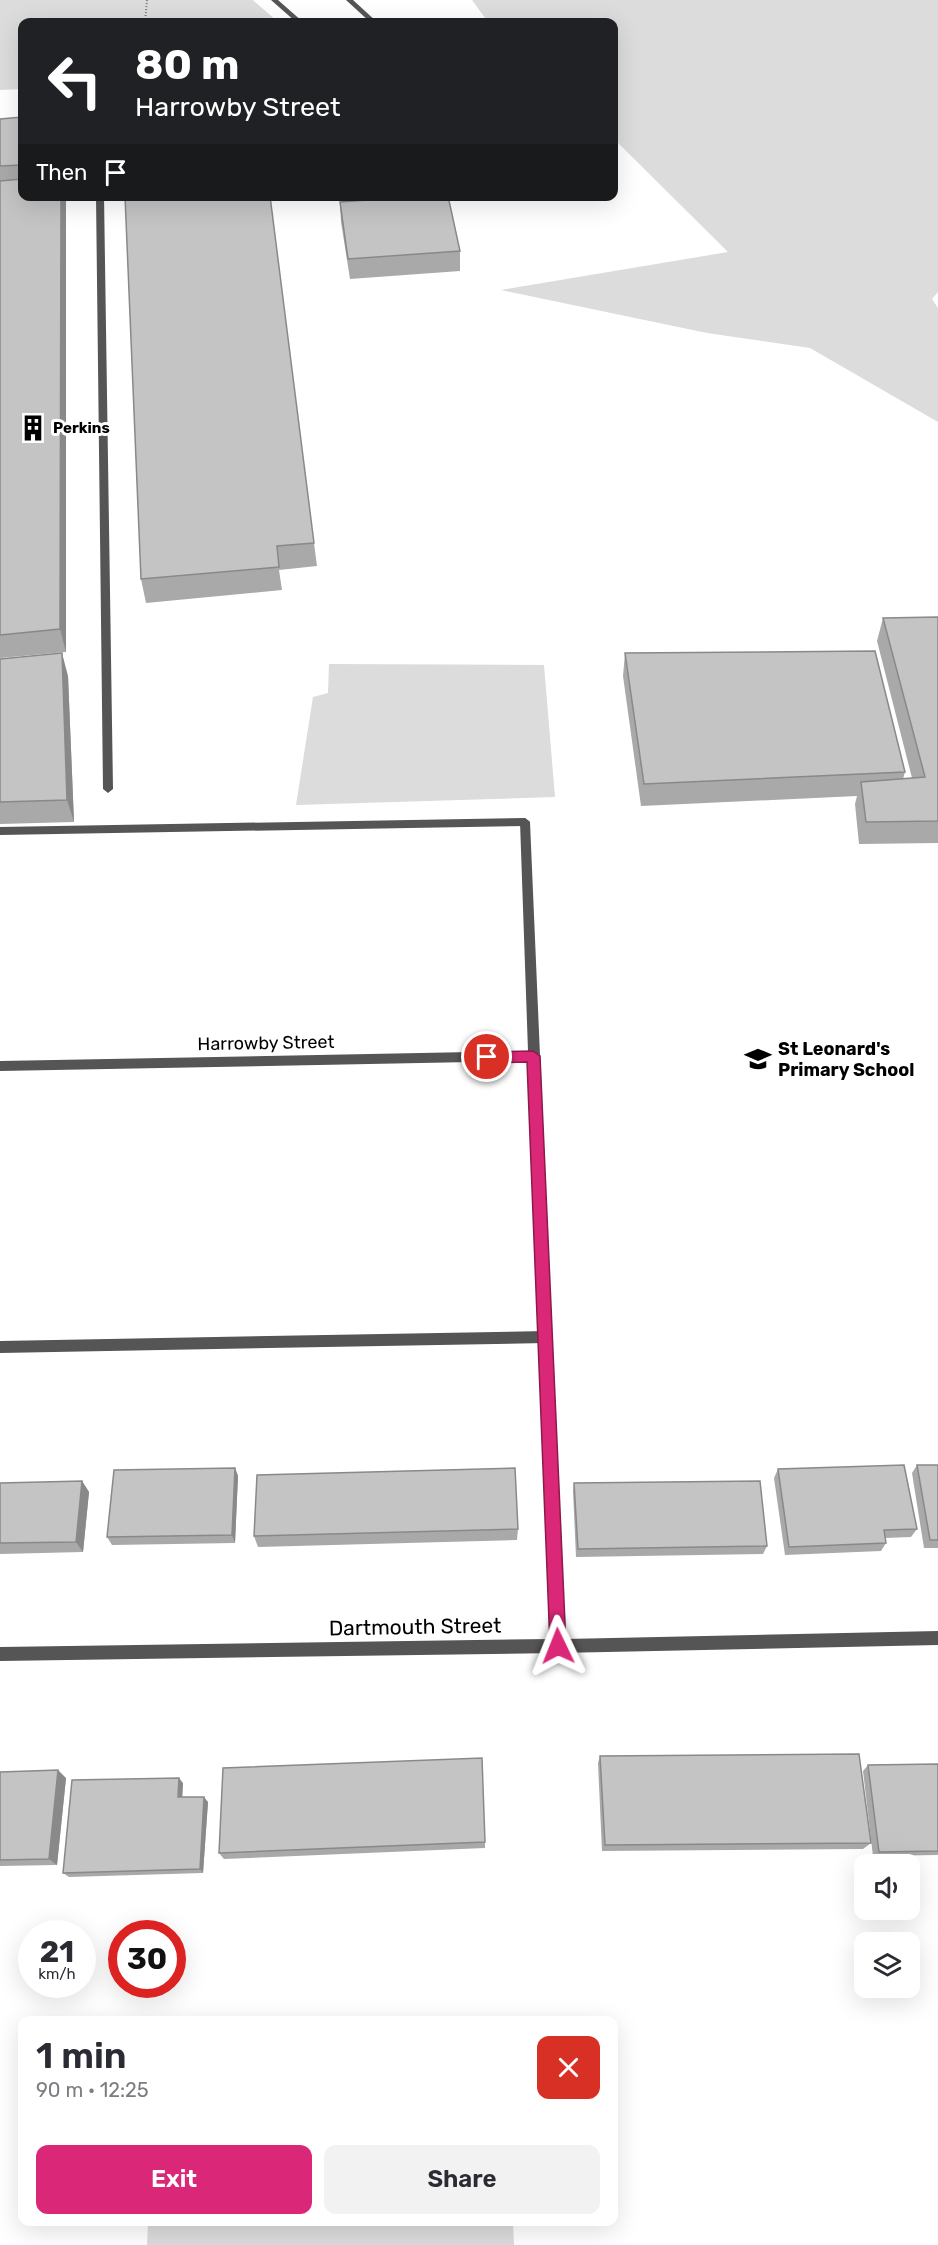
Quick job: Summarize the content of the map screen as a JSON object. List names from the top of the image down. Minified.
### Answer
{"streets":{"street":["Harrowby Street","Dartmouth Street"]},"places":{"building":["Perkins"],"school or university":["St Leonard's Primary School"]},"page":{"turn":["80 m","Harrowby Street"],"then":"Then","speed":"21 km/h","limit":"30","heading":["1 min","90 m · 12:25"],"buttons":["Exit","Share"]}}
